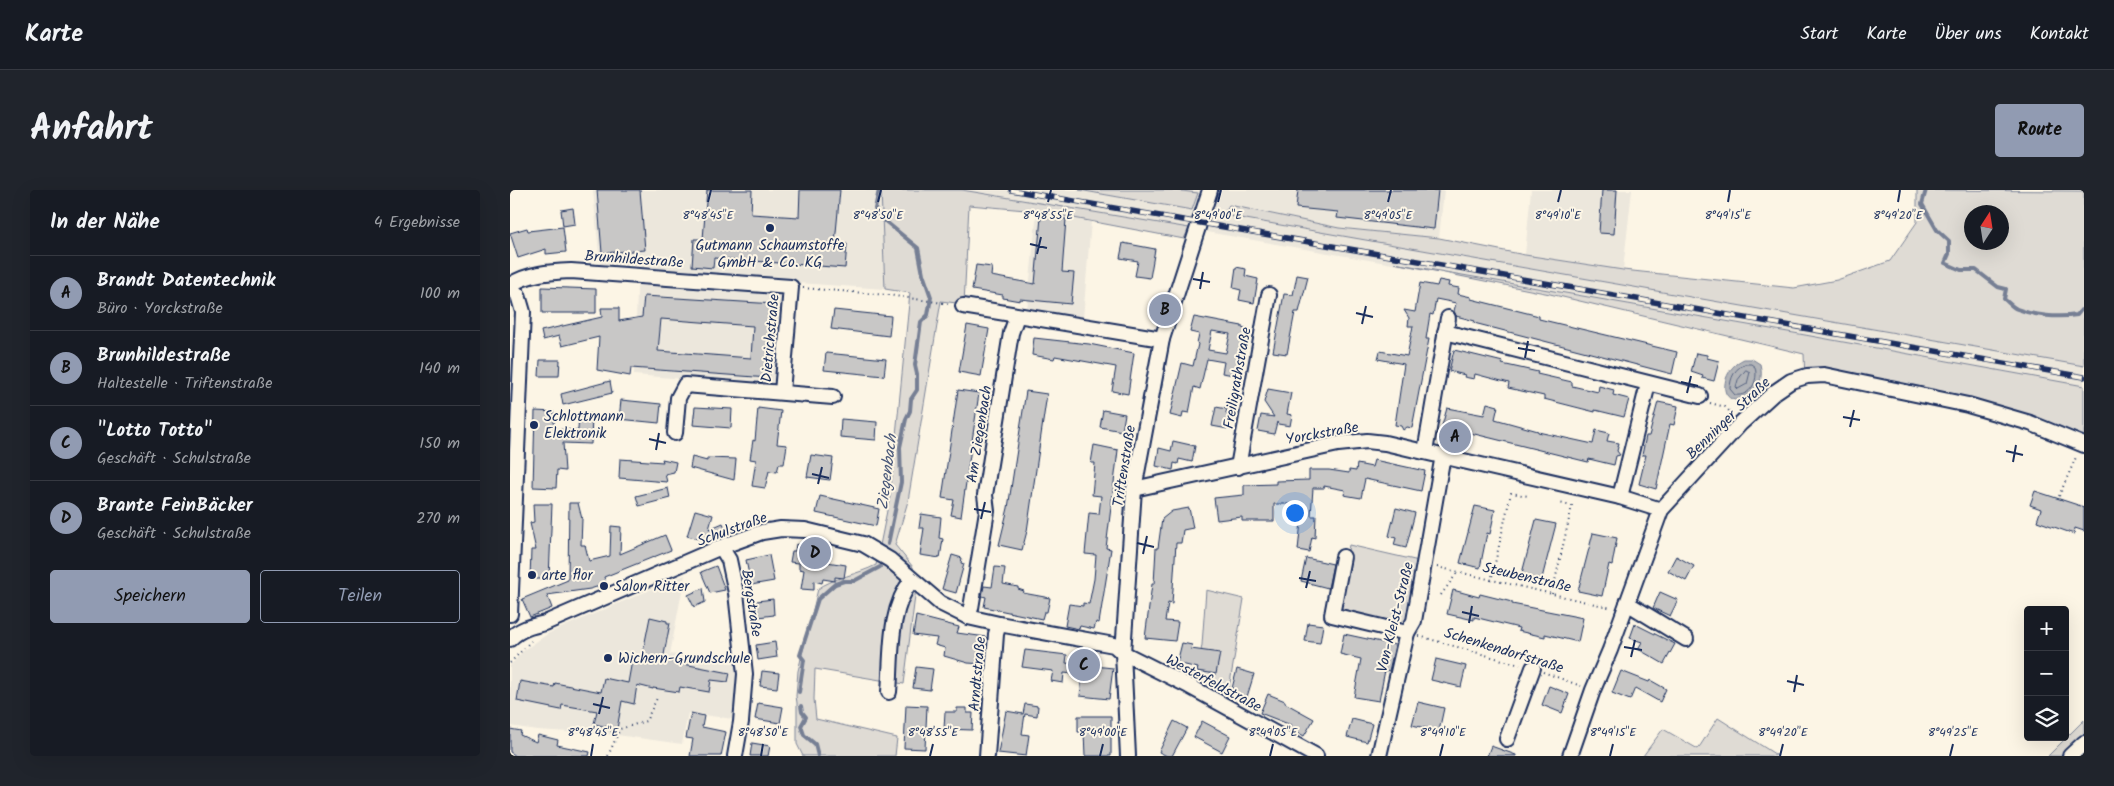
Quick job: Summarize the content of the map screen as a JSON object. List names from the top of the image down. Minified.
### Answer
{"streets":{"street":["Brunhildestraße","Dietrichstraße","Freiligrathstraße","Benninger Straße","Yorckstraße","Am Ziegenbach","Triftenstraße","Schulstraße","Bergstraße","Von-Kleist-Straße","Arndtstraße","Westerfeldstraße"],"path":["Steubenstraße","Schenkendorfstraße"]},"crossings":[["Brunhildestraße","Dietrichstraße"],["Freiligrathstraße","Yorckstraße"],["Benninger Straße","Yorckstraße"],["Benninger Straße","Steubenstraße"],["Benninger Straße","Schenkendorfstraße"],["Yorckstraße","Triftenstraße"],["Yorckstraße","Von-Kleist-Straße"],["Am Ziegenbach","Schulstraße"],["Triftenstraße","Schulstraße"],["Triftenstraße","Westerfeldstraße"],["Schulstraße","Bergstraße"],["Schulstraße","Arndtstraße"],["Schulstraße","Westerfeldstraße"],["Steubenstraße","Von-Kleist-Straße"],["Von-Kleist-Straße","Schenkendorfstraße"]],"water":["Ziegenbach"],"places":["Gutmann Schaumstoffe GmbH & Co. KG","Schlottmann Elektronik","arte flor","Salon Ritter","Wichern-Grundschule"],"north":"top","page":{"header":"Karte","nav":["Start","Karte","Über uns","Kontakt"],"title":"Anfahrt","buttons":["Route",["Speichern","Teilen"]],"heading":["In der Nähe","4 Ergebnisse"],"list":[{"mark":"A","name":"Brandt Datentechnik","note":"Büro · Yorckstraße","value":"100 m"},{"mark":"B","name":"Brunhildestraße","note":"Haltestelle · Triftenstraße","value":"140 m"},{"mark":"C","name":"\"Lotto Totto\"","note":"Geschäft · Schulstraße","value":"150 m"},{"mark":"D","name":"Brante FeinBäcker","note":"Geschäft · Schulstraße","value":"270 m"}],"pins":["B","A","D","C"],"map_buttons":["+","−"]},"coordinates":["8°48'45\"E","8°48'50\"E","8°48'55\"E","8°49'00\"E","8°49'05\"E","8°49'10\"E","8°49'15\"E","8°49'20\"E","8°49'25\"E"]}
